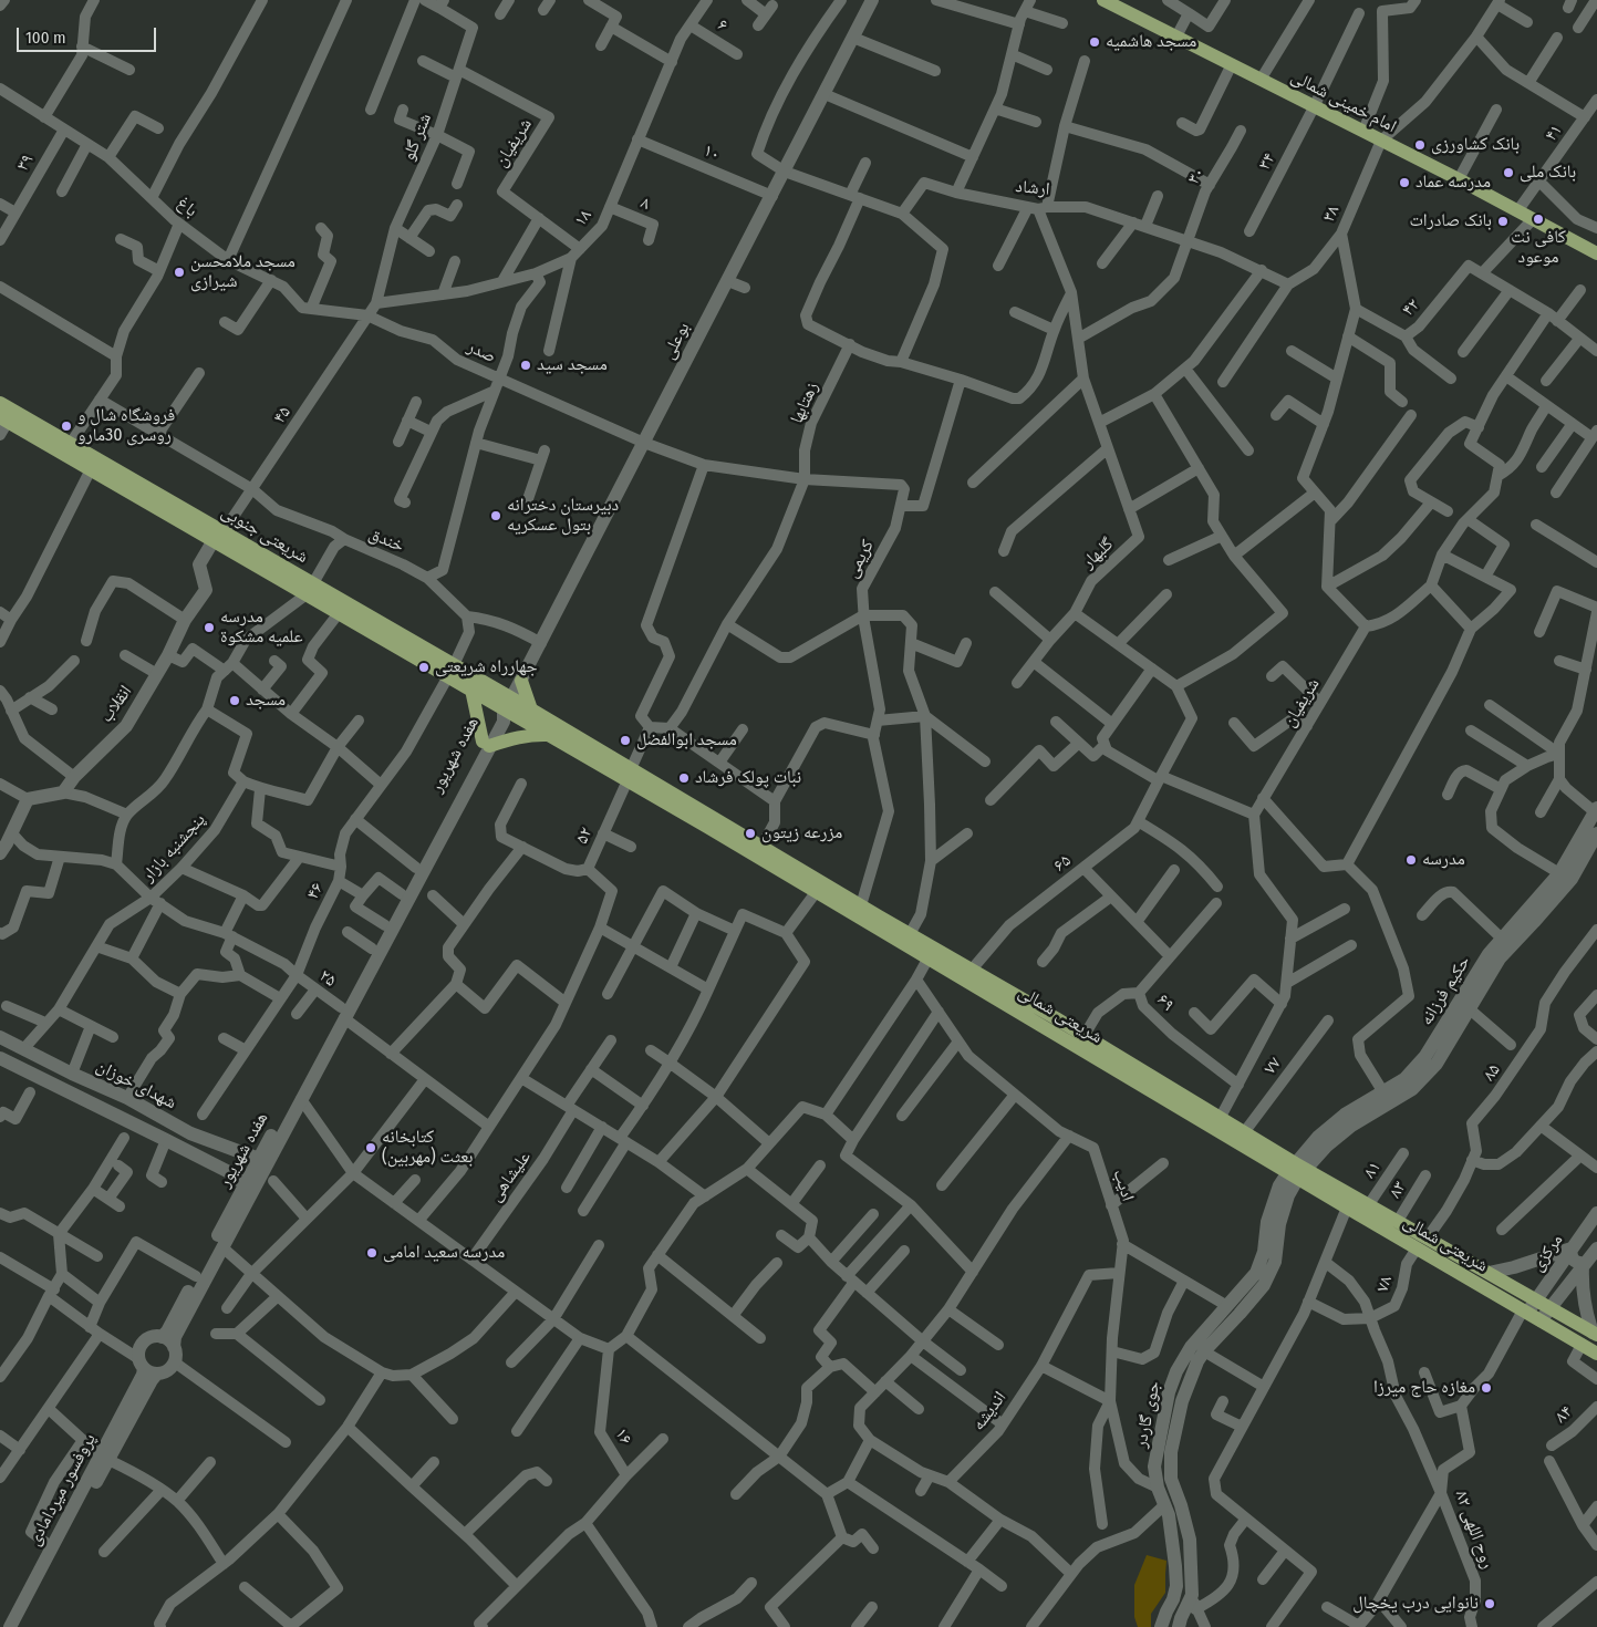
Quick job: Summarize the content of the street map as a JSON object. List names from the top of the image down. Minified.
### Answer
{"streets":{"main road":["امام خمینی شمالی","بوعلی","شریعتی جنوبی","انقلاب","هفده شهریور","حکیم فرزانه","شریعتی شمالی","شهدای خوزان","مرکزی","جوی گاردر","پروفسور میردامادی"],"street":["۶","۴۱","شتر گلو","شریفیان","۱۰","۳۴","۳۹","۳۰","ارشاد","۸","باغ","۳۸","۱۸","۴۲","صدر","زهتابها","۴۵","خندق","گلبهار","کریمی","۵۲","پنجشنبه بازار","۶۵","۴۶","۲۵","۶۹","۷۷","۸۵","۸۱","علیشاهی","ادیب","۸۳","۷۸","اندیشه","۸۴","۱۶","روح اللهی ۸۲"]},"crossings":[["۶","۱۸"],["امام خمینی شمالی","۴۱"],["امام خمینی شمالی","۳۴"],["امام خمینی شمالی","۳۸"],["شتر گلو","شریفیان"],["شتر گلو","۱۸"],["شریفیان","۱۸"],["۱۰","۱۸"],["۱۰","بوعلی"],["۳۹","باغ"],["۳۰","ارشاد"],["۳۰","گلبهار"],["ارشاد","۳۸"],["ارشاد","گلبهار"],["۸","۱۸"],["باغ","صدر"],["باغ","۴۵"],["بوعلی","صدر"],["بوعلی","شریعتی جنوبی"],["بوعلی","هفده شهریور"],["بوعلی","شریعتی شمالی"],["صدر","۴۵"],["۴۵","شریعتی جنوبی"],["۴۵","انقلاب"],["شریعتی جنوبی","خندق"],["شریعتی جنوبی","انقلاب"],["شریعتی جنوبی","هفده شهریور"],["شریعتی جنوبی","شریعتی شمالی"],["کریمی","شریعتی شمالی"],["هفده شهریور","۲۵"],["هفده شهریور","شریعتی شمالی"],["هفده شهریور","شهدای خوزان"],["هفده شهریور","پروفسور میردامادی"],["۵۲","شریعتی شمالی"],["پنجشنبه بازار","۲۵"],["پنجشنبه بازار","شهدای خوزان"],["۶۵","شریعتی شمالی"],["۴۶","۲۵"],["حکیم فرزانه","شریعتی شمالی"],["حکیم فرزانه","جوی گاردر"],["شریعتی شمالی","۷۷"],["شریعتی شمالی","۸۵"],["شریعتی شمالی","۸۱"],["شریعتی شمالی","۸۳"],["شریعتی شمالی","مرکزی"],["شریعتی شمالی","۷۸"],["شریعتی شمالی","جوی گاردر"],["ادیب","اندیشه"],["ادیب","جوی گاردر"]],"places":["مسجد هاشمیه","بانک کشاورزی","بانک ملی","مدرسه عماد","کافی نت موعود","بانک صادرات","مسجد ملامحسن شیرازی","مسجد سید","فروشگاه شال و روسری 30مارو","دبیرستان دخترانه بتول عسکریه","مدرسه علمیه مشکوة","جهارراه شریعتی","مسجد","مسجد ابوالفضل","نبات پولک فرشاد","مزرعه زیتون","مدرسه","کتابخانه بعثت (مهربین)","مدرسه سعید امامی","مغازه حاج میرزا","نانوایی درب یخچال"],"scale_bar":"100 m"}
